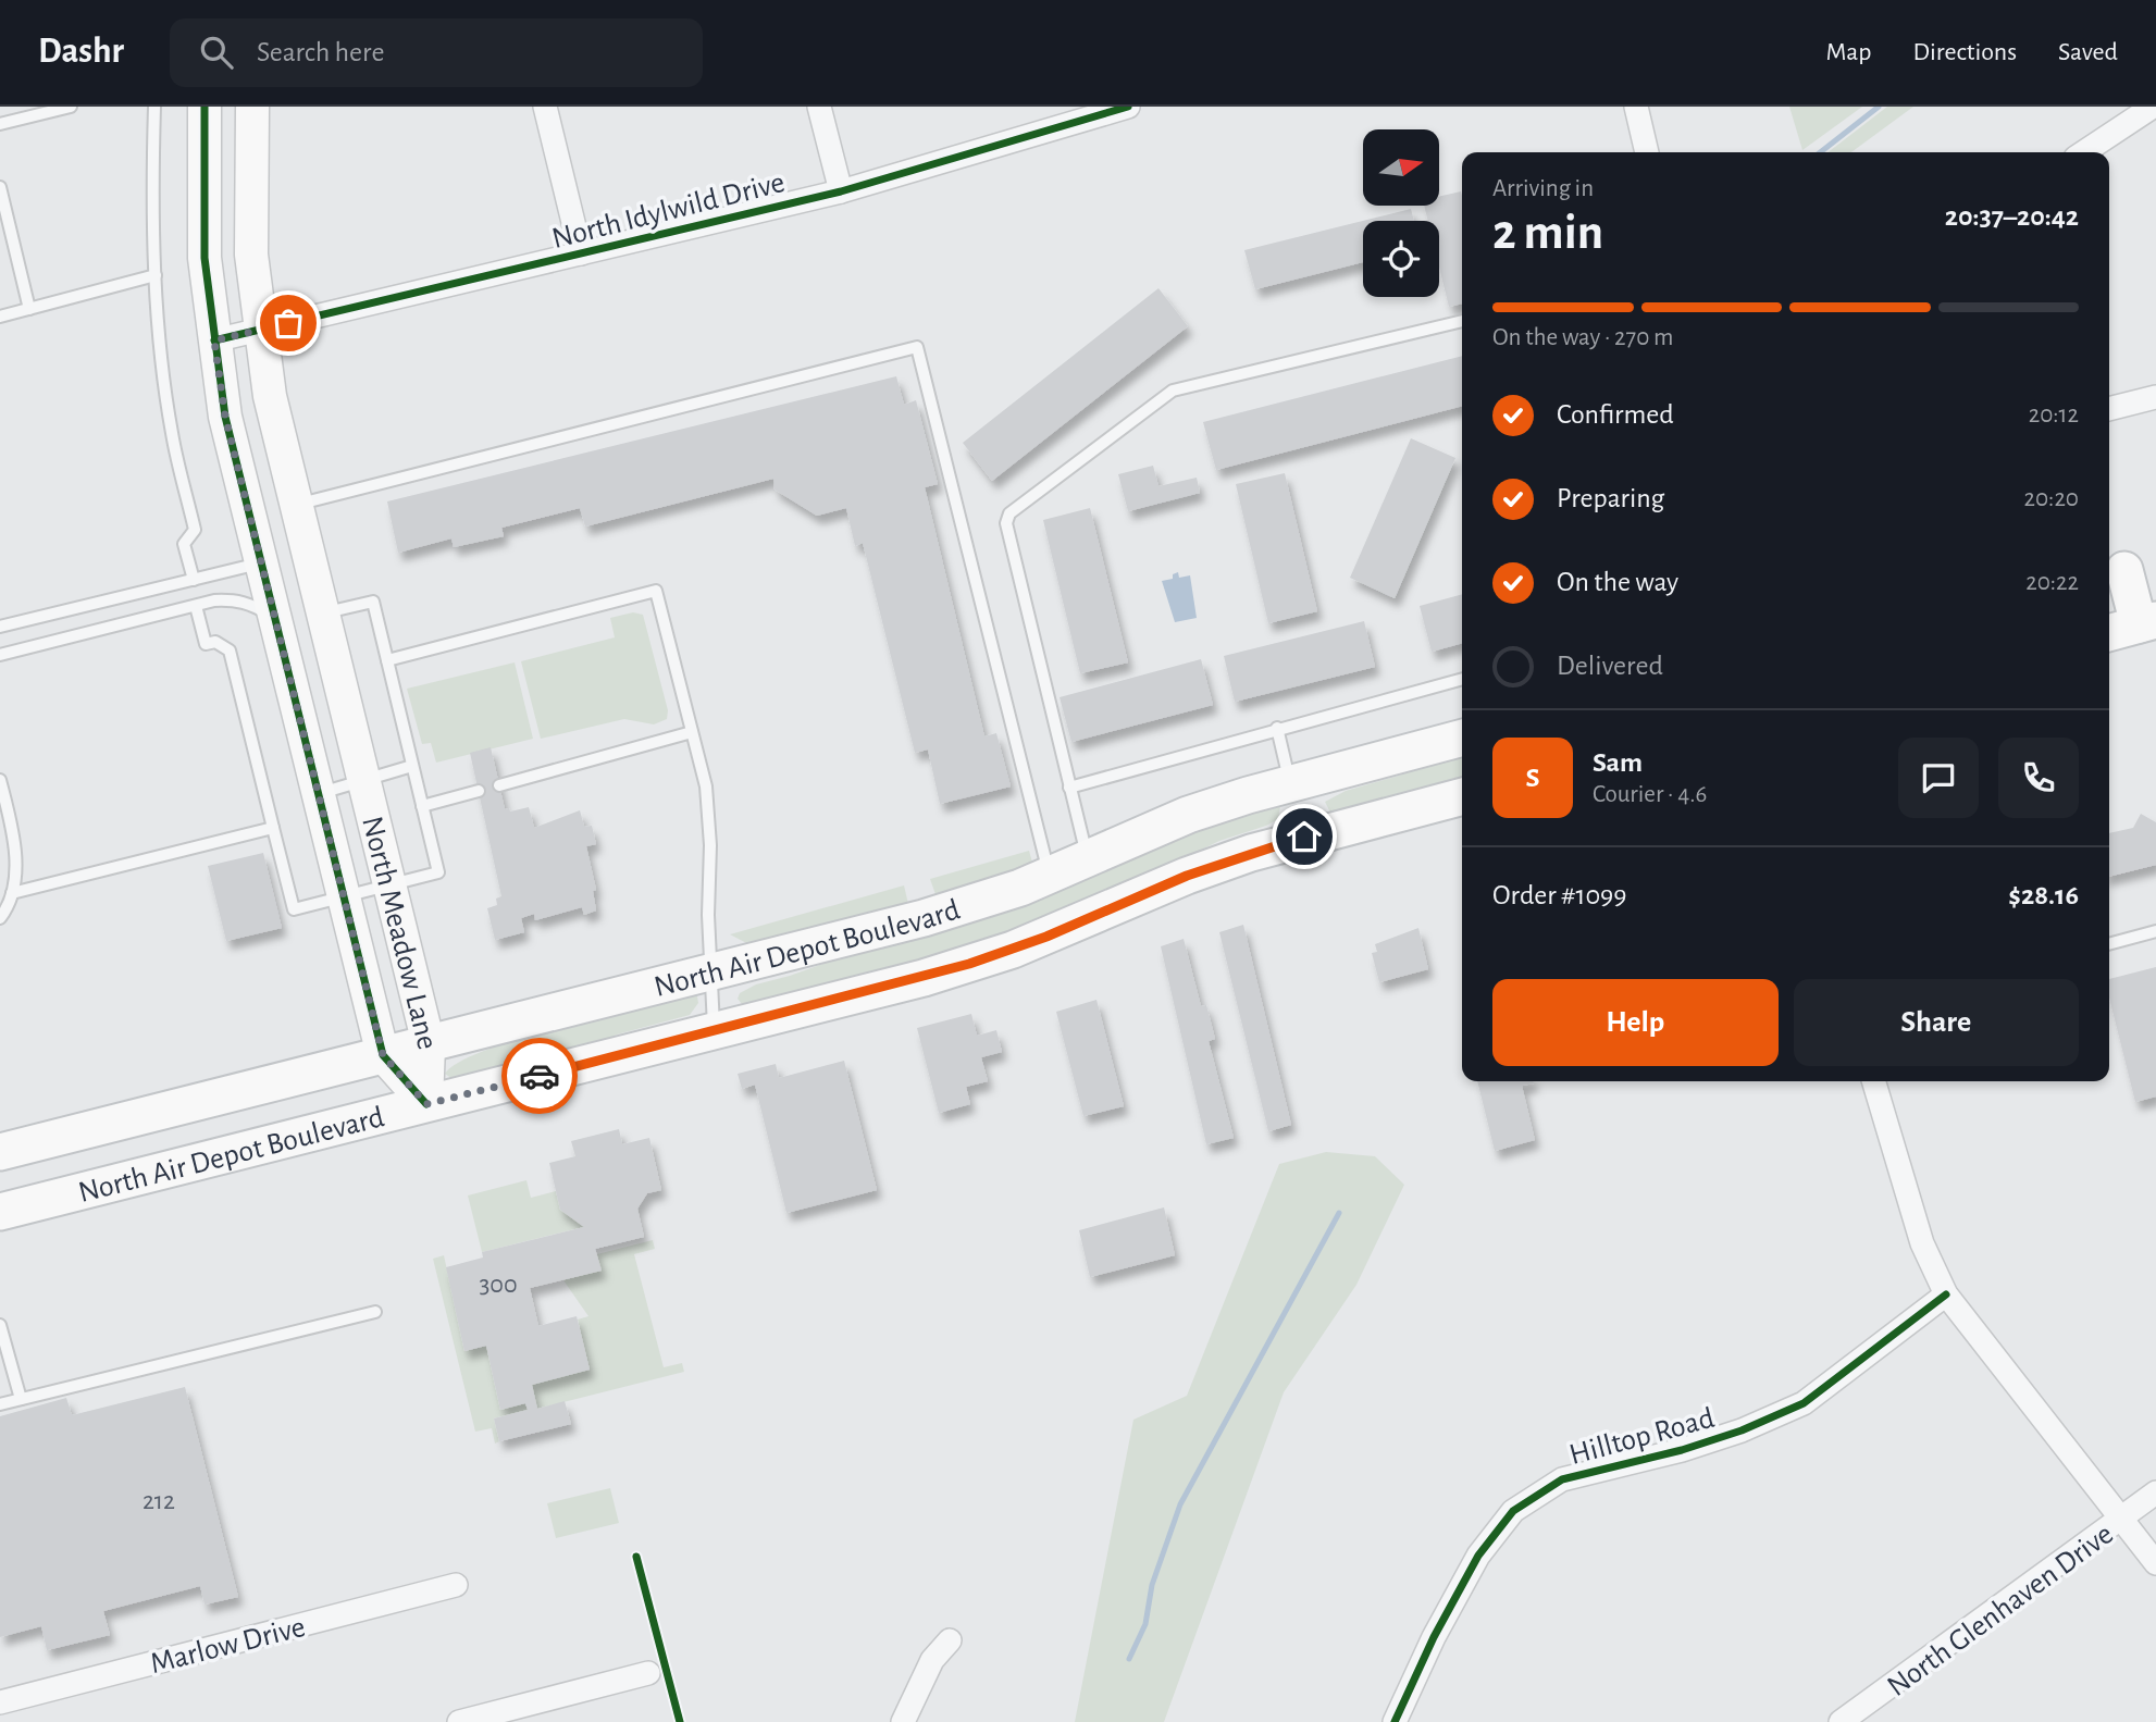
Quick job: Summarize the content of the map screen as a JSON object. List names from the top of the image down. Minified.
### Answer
{"streets":{"main road":["North Air Depot Boulevard"],"street":["North Idylwild Drive","North Meadow Lane","Hilltop Road","North Glenhaven Drive","Marlow Drive"]},"crossings":[["North Idylwild Drive","North Meadow Lane"],["North Meadow Lane","North Air Depot Boulevard"]],"house_numbers":["300","212"],"north":"right","page":{"header":"Dashr","search":"Search here","nav":["Map","Directions","Saved"],"heading":["2 min","Arriving in","20:37–20:42"],"panel":["Sam","Courier · 4.6","Order #1099","$28.16"],"bar":"On the way · 270 m","list":[["Confirmed","20:12"],["Preparing","20:20"],["On the way","20:22"],"Delivered"],"round":"S","buttons":["Help","Share"]}}
